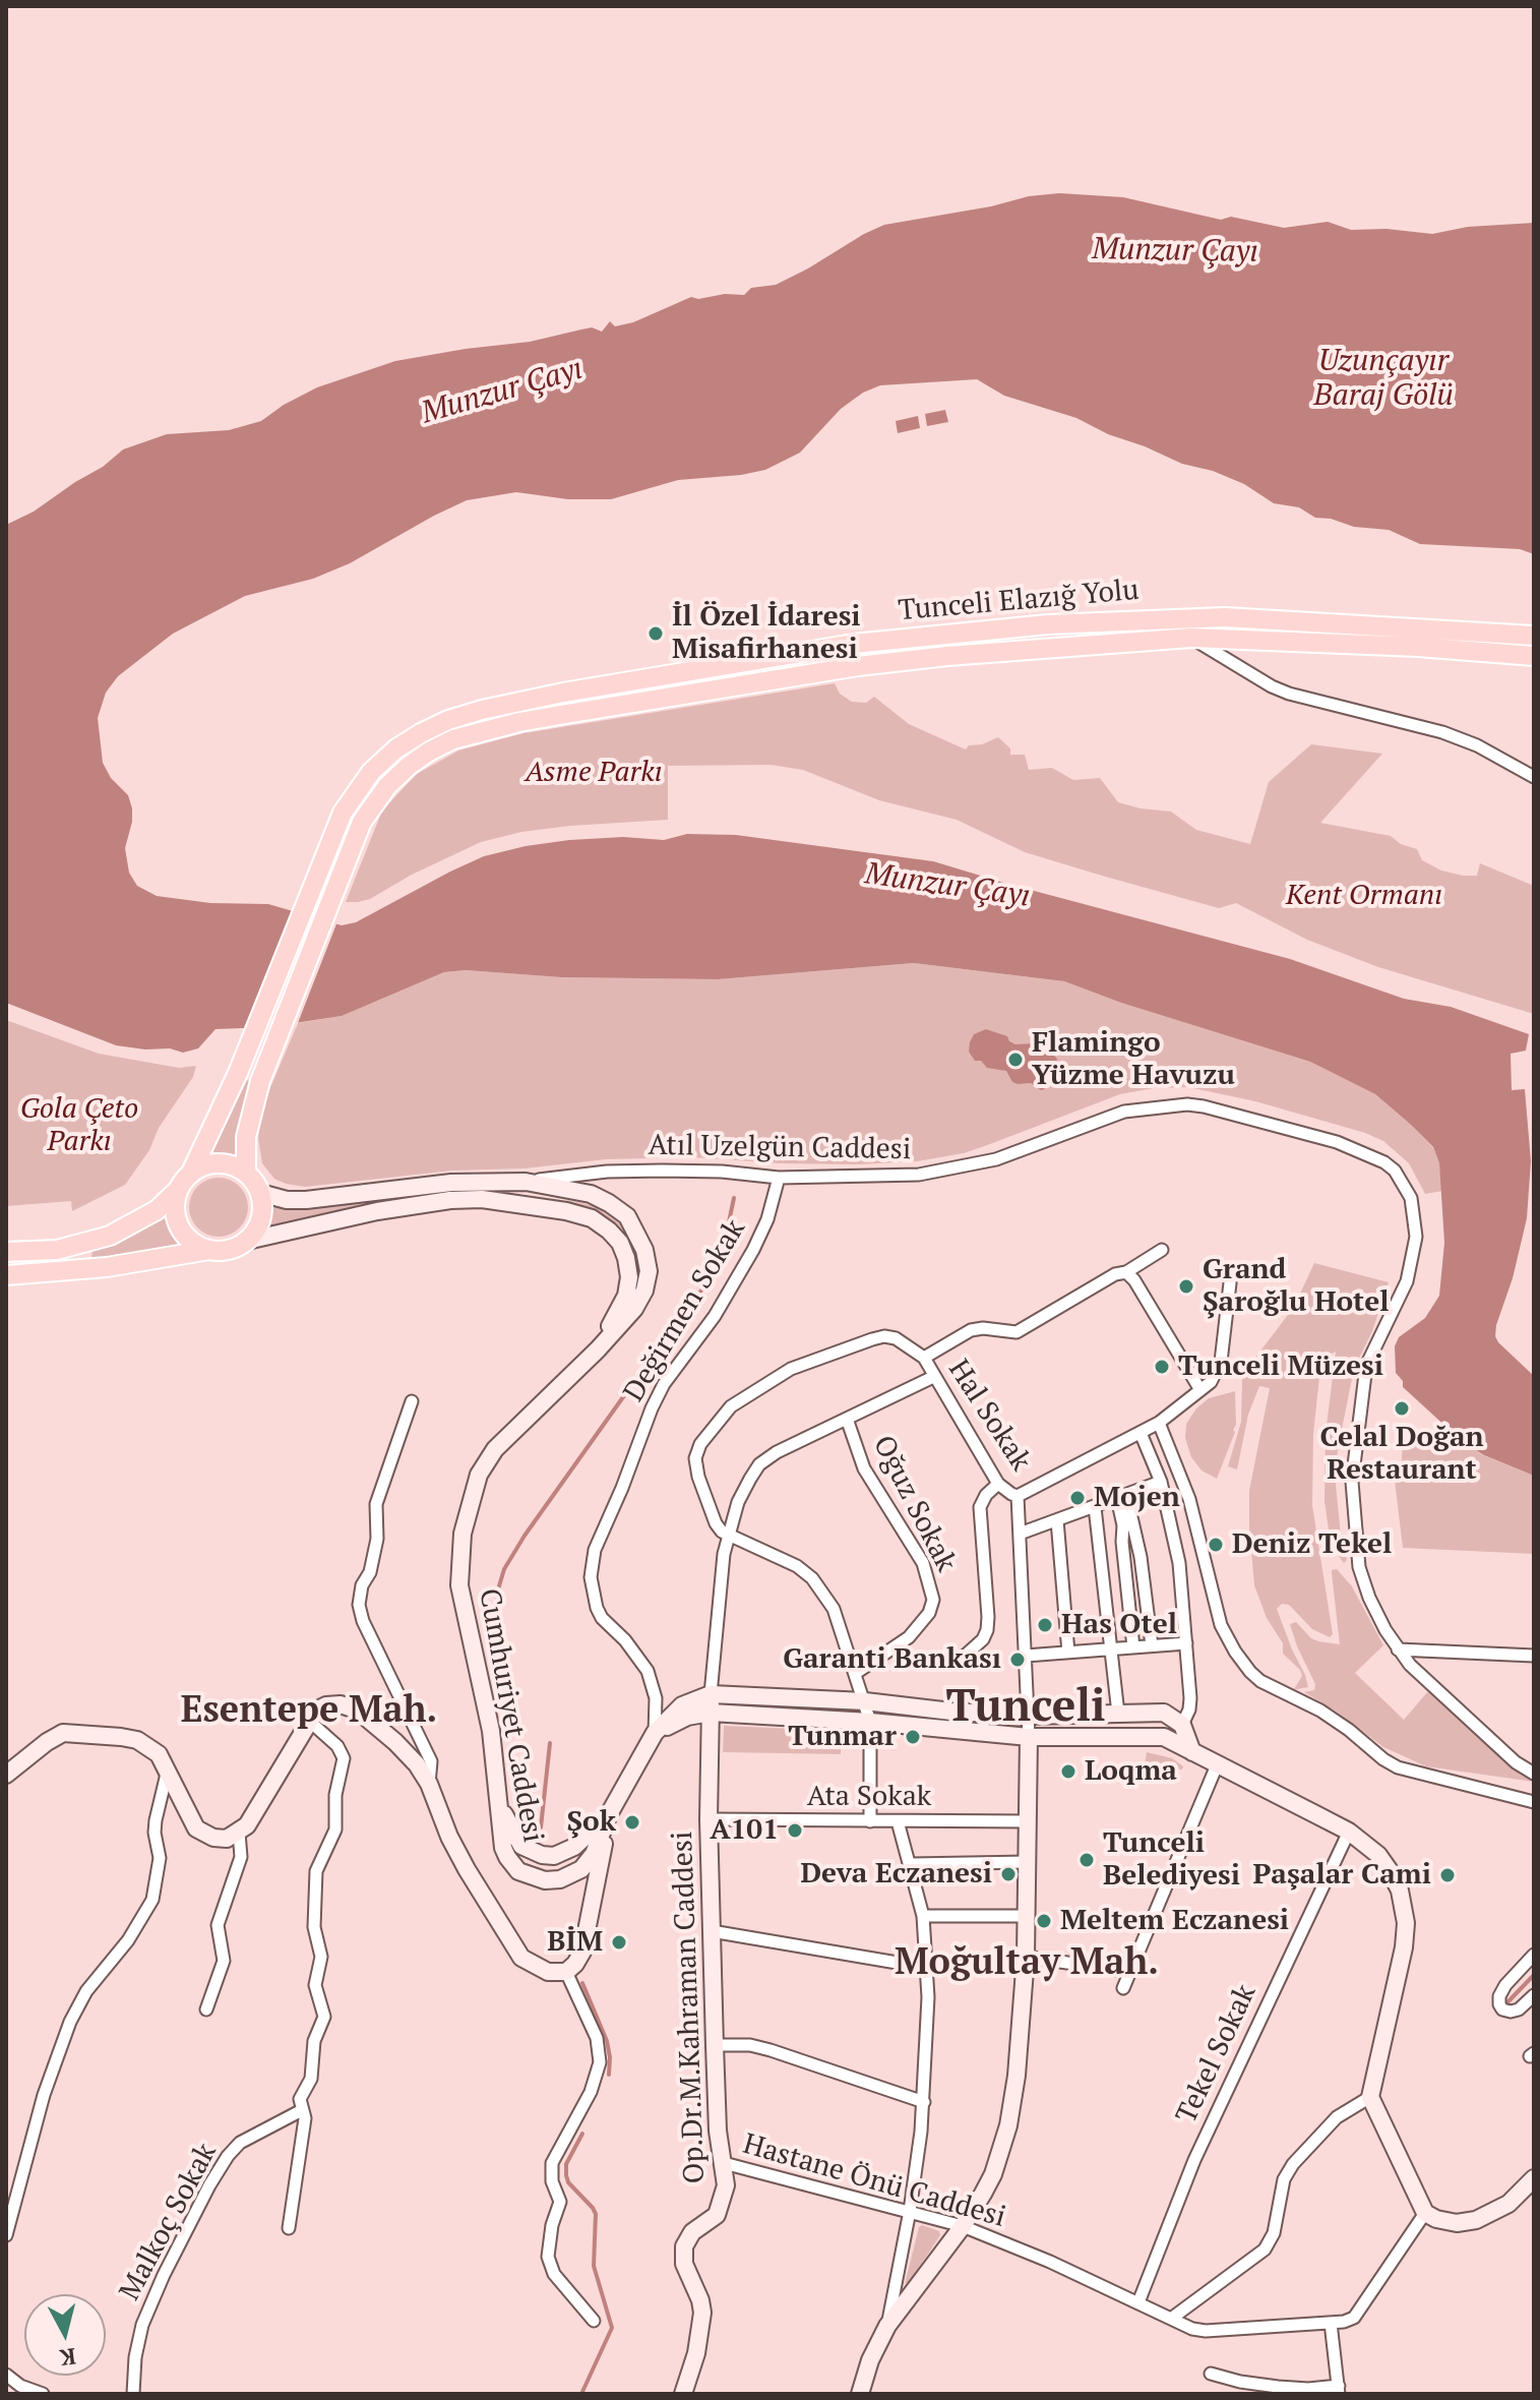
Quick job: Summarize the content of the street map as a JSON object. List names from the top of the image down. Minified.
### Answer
{"streets":{"main road":["Tunceli Elazığ Yolu","Cumhuriyet Caddesi","Op.Dr.M.Kahraman Caddesi"],"street":["Atıl Uzelgün Caddesi","Değirmen Sokak","Hal Sokak","Oğuz Sokak","Ata Sokak","Tekel Sokak","Hastane Önü Caddesi","Malkoç Sokak"]},"crossings":[["Tunceli Elazığ Yolu","Cumhuriyet Caddesi"],["Atıl Uzelgün Caddesi","Değirmen Sokak"],["Atıl Uzelgün Caddesi","Cumhuriyet Caddesi"],["Değirmen Sokak","Cumhuriyet Caddesi"],["Cumhuriyet Caddesi","Op.Dr.M.Kahraman Caddesi"],["Ata Sokak","Op.Dr.M.Kahraman Caddesi"],["Op.Dr.M.Kahraman Caddesi","Hastane Önü Caddesi"],["Tekel Sokak","Hastane Önü Caddesi"]],"districts":["Tunceli","Esentepe Mah.","Moğultay Mah."],"water":["Munzur Çayı","Uzunçayır Baraj Gölü"],"parks":["Asme Parkı","Kent Ormanı","Gola Çeto Parkı"],"places":["İl Özel İdaresi Misafirhanesi","Flamingo Yüzme Havuzu","Grand Şaroğlu Hotel","Tunceli Müzesi","Celal Doğan Restaurant","Mojen","Deniz Tekel","Has Otel","Garanti Bankası","Tunmar","Loqma","Şok","A101","Tunceli Belediyesi","Deva Eczanesi","Paşalar Cami","Meltem Eczanesi","BİM"],"north":"bottom"}
